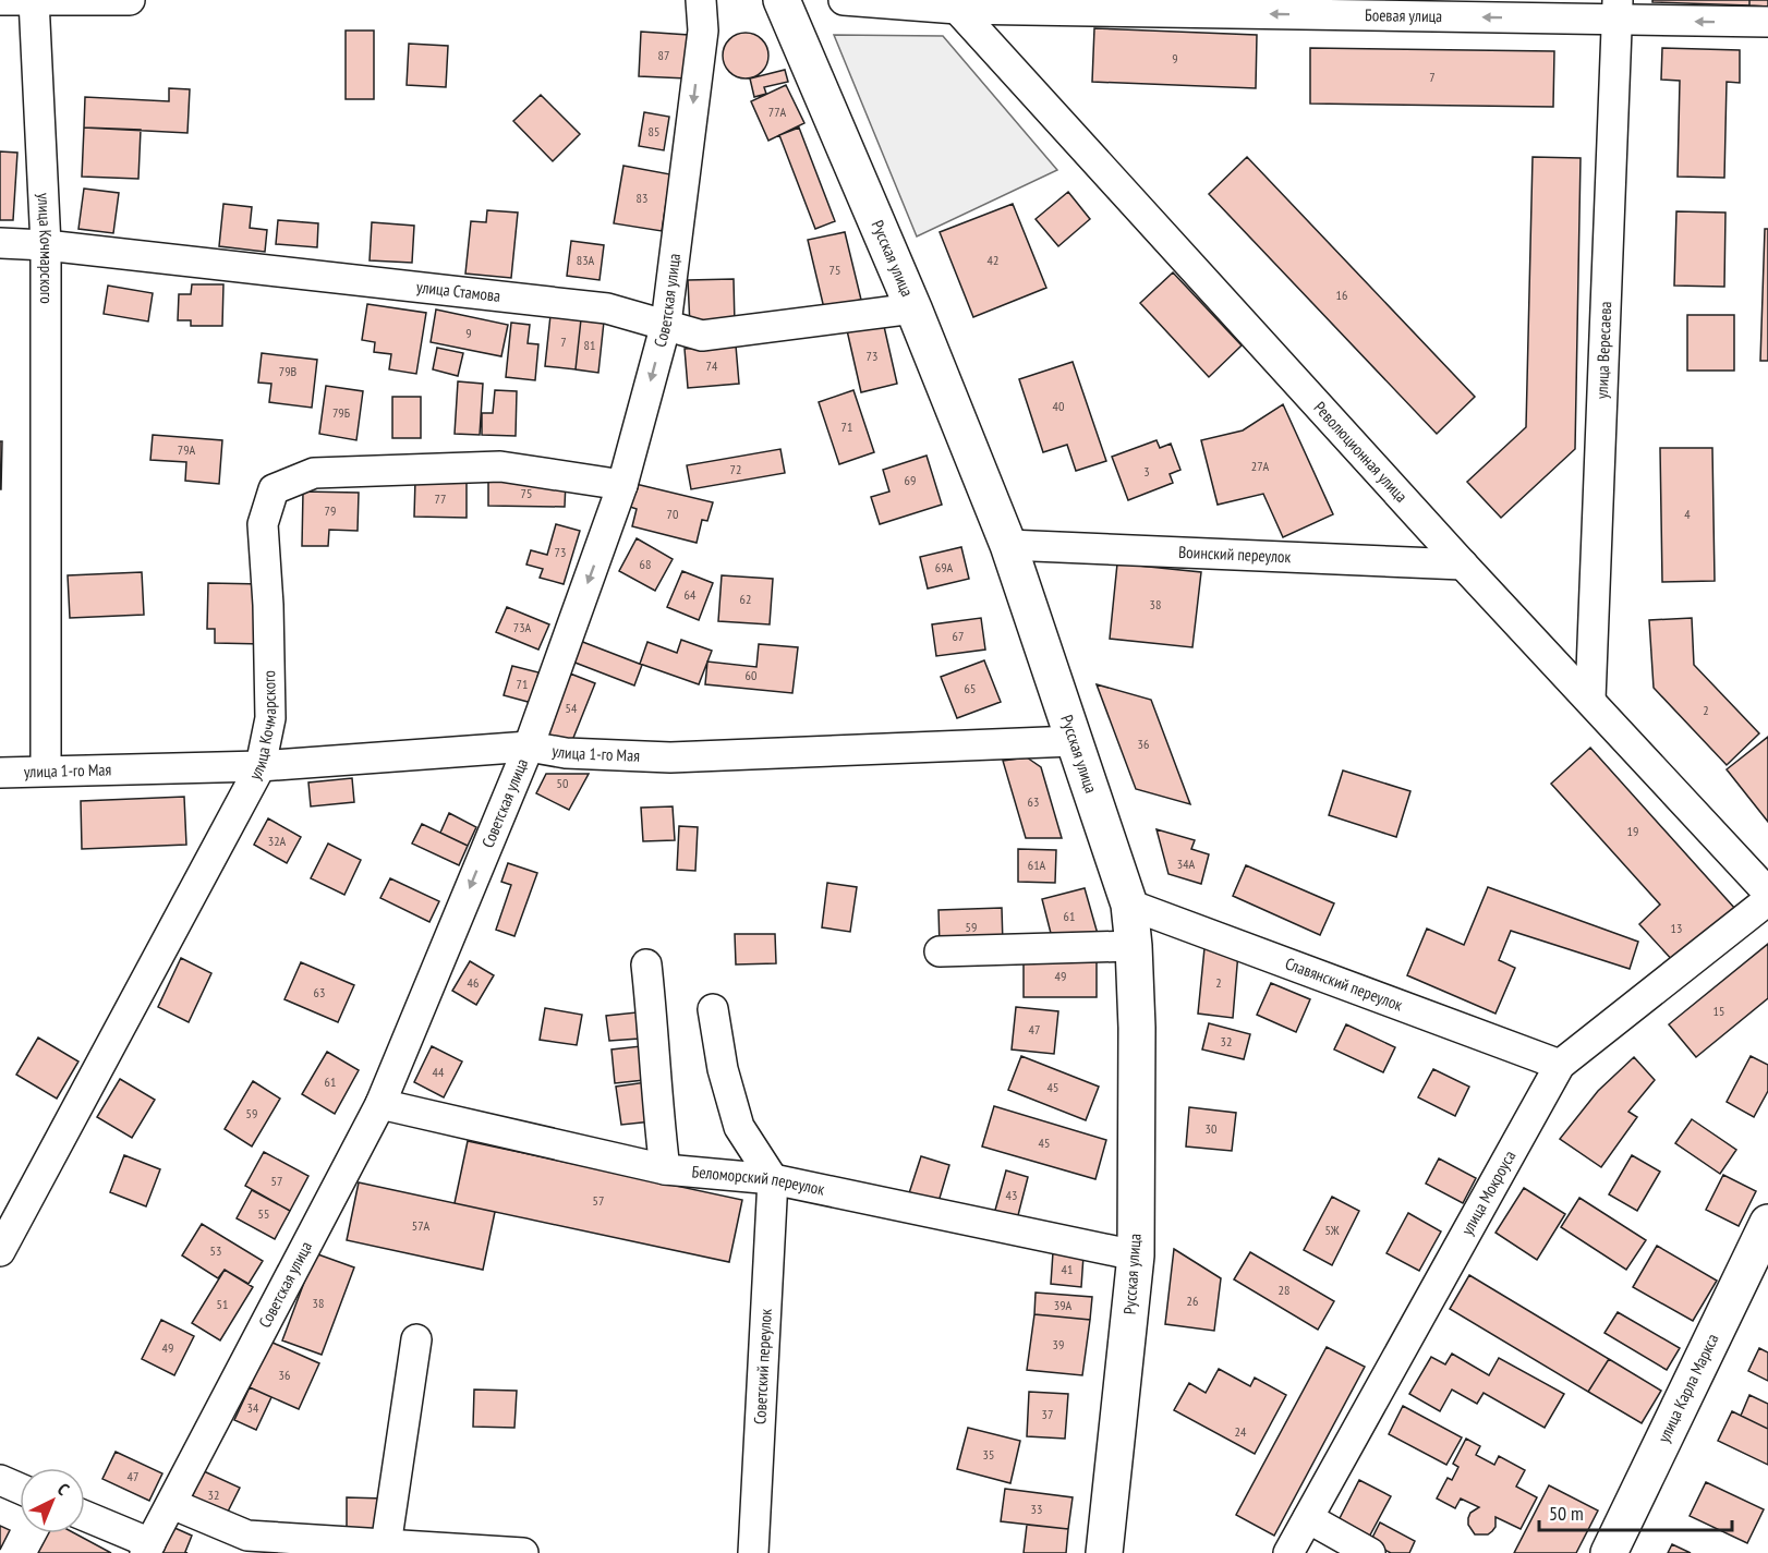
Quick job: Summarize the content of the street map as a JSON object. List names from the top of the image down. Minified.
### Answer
{"streets":{"main road":["Русская улица","улица Карла Маркса"],"street":["Боевая улица","улица Кочмарского","улица Стамова","Советская улица","улица Вересаева","Революционная улица","Воинский переулок","улица 1-го Мая","Славянский переулок","Беломорский переулок","улица Мокроуса","Советский переулок"]},"crossings":[["Боевая улица","улица Вересаева"],["Боевая улица","Революционная улица"],["улица Кочмарского","улица Стамова"],["улица Кочмарского","Советская улица"],["улица Кочмарского","улица 1-го Мая"],["Русская улица","улица Стамова"],["Русская улица","Воинский переулок"],["Русская улица","улица 1-го Мая"],["Русская улица","Славянский переулок"],["Русская улица","Беломорский переулок"],["улица Стамова","Советская улица"],["Советская улица","улица 1-го Мая"],["Советская улица","Беломорский переулок"],["улица Вересаева","Революционная улица"],["Революционная улица","Воинский переулок"],["Славянский переулок","улица Мокроуса"],["Беломорский переулок","Советский переулок"]],"one_way":["Боевая улица","Советская улица"],"house_numbers":["87","9","7","77А","85","83","83А","42","75","16","9","7","81","73","74","79В","40","79Б","71","79А","27А","72","3","69","75","77","79","70","4","73","68","69А","64","62","38","73А","67","60","71","65","54","2","36","50","63","19","32А","34А","61А","61","59","13","49","46","2","63","15","47","32","44","61","45","59","30","45","57","43","57","55","57А","5Ж","53","41","28","26","38","51","39А","39","49","36","34","37","24","35","47","32","33"],"scale_bar":"50 m","north":"top right"}
